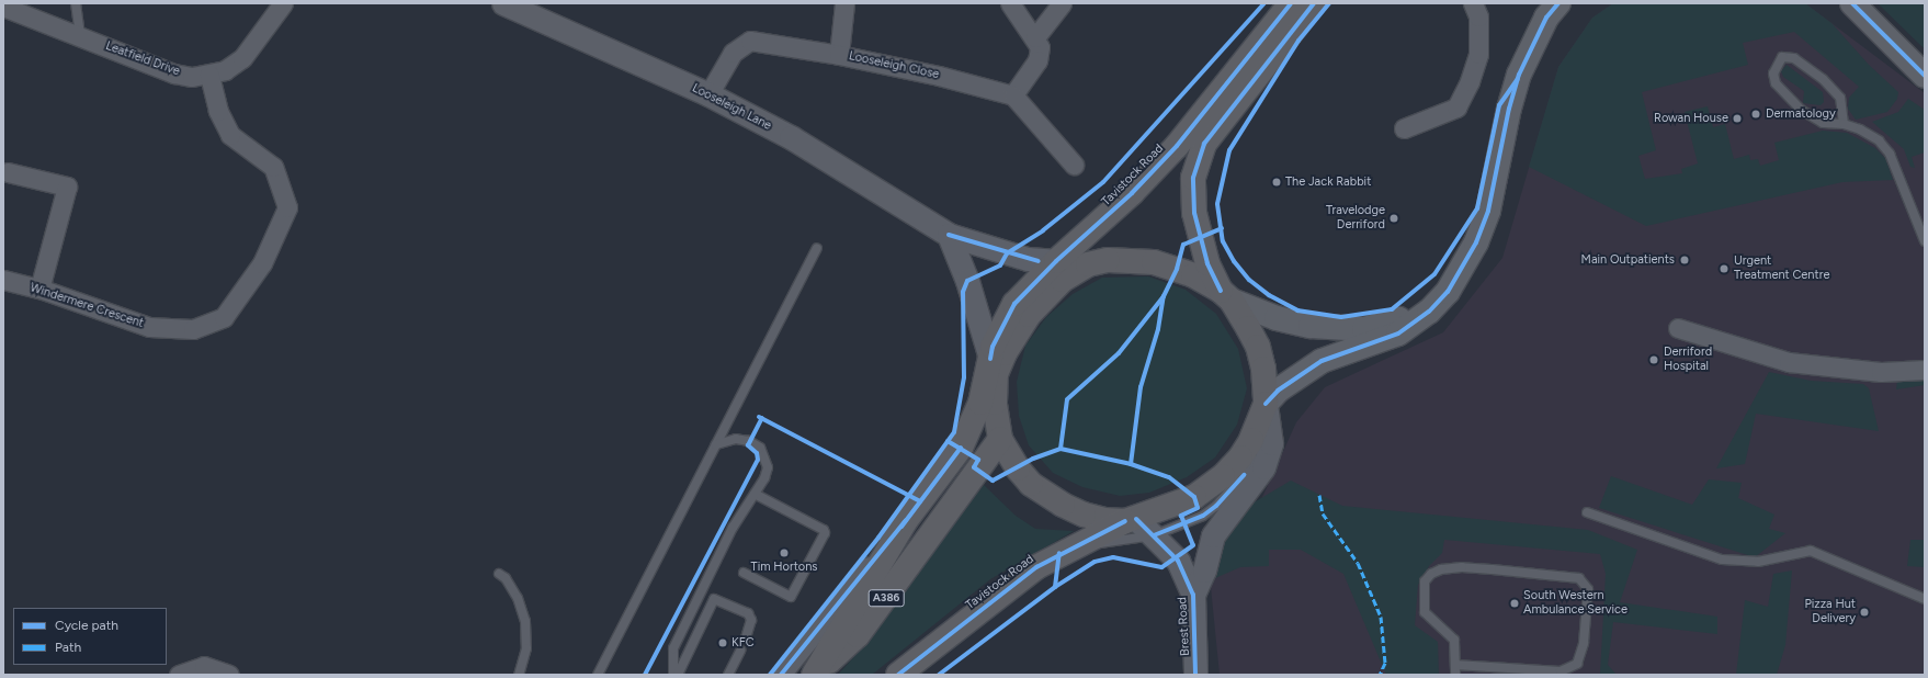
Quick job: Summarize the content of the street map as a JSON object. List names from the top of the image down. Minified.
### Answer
{"streets":{"highway":["Tavistock Road","A386"],"street":["Leatfield Drive","Looseleigh Close","Looseleigh Lane","Windermere Crescent","Brest Road"]},"crossings":[["Leatfield Drive","Windermere Crescent"],["Looseleigh Close","Looseleigh Lane"],["Looseleigh Lane","Tavistock Road"],["Tavistock Road","Brest Road"]],"places":["Dermatology","Rowan House","The Jack Rabbit","Travelodge Derriford","Main Outpatients","Urgent Treatment Centre","Derriford Hospital","Tim Hortons","South Western Ambulance Service","Pizza Hut Delivery","KFC"],"legend":["Cycle path","Path"]}
